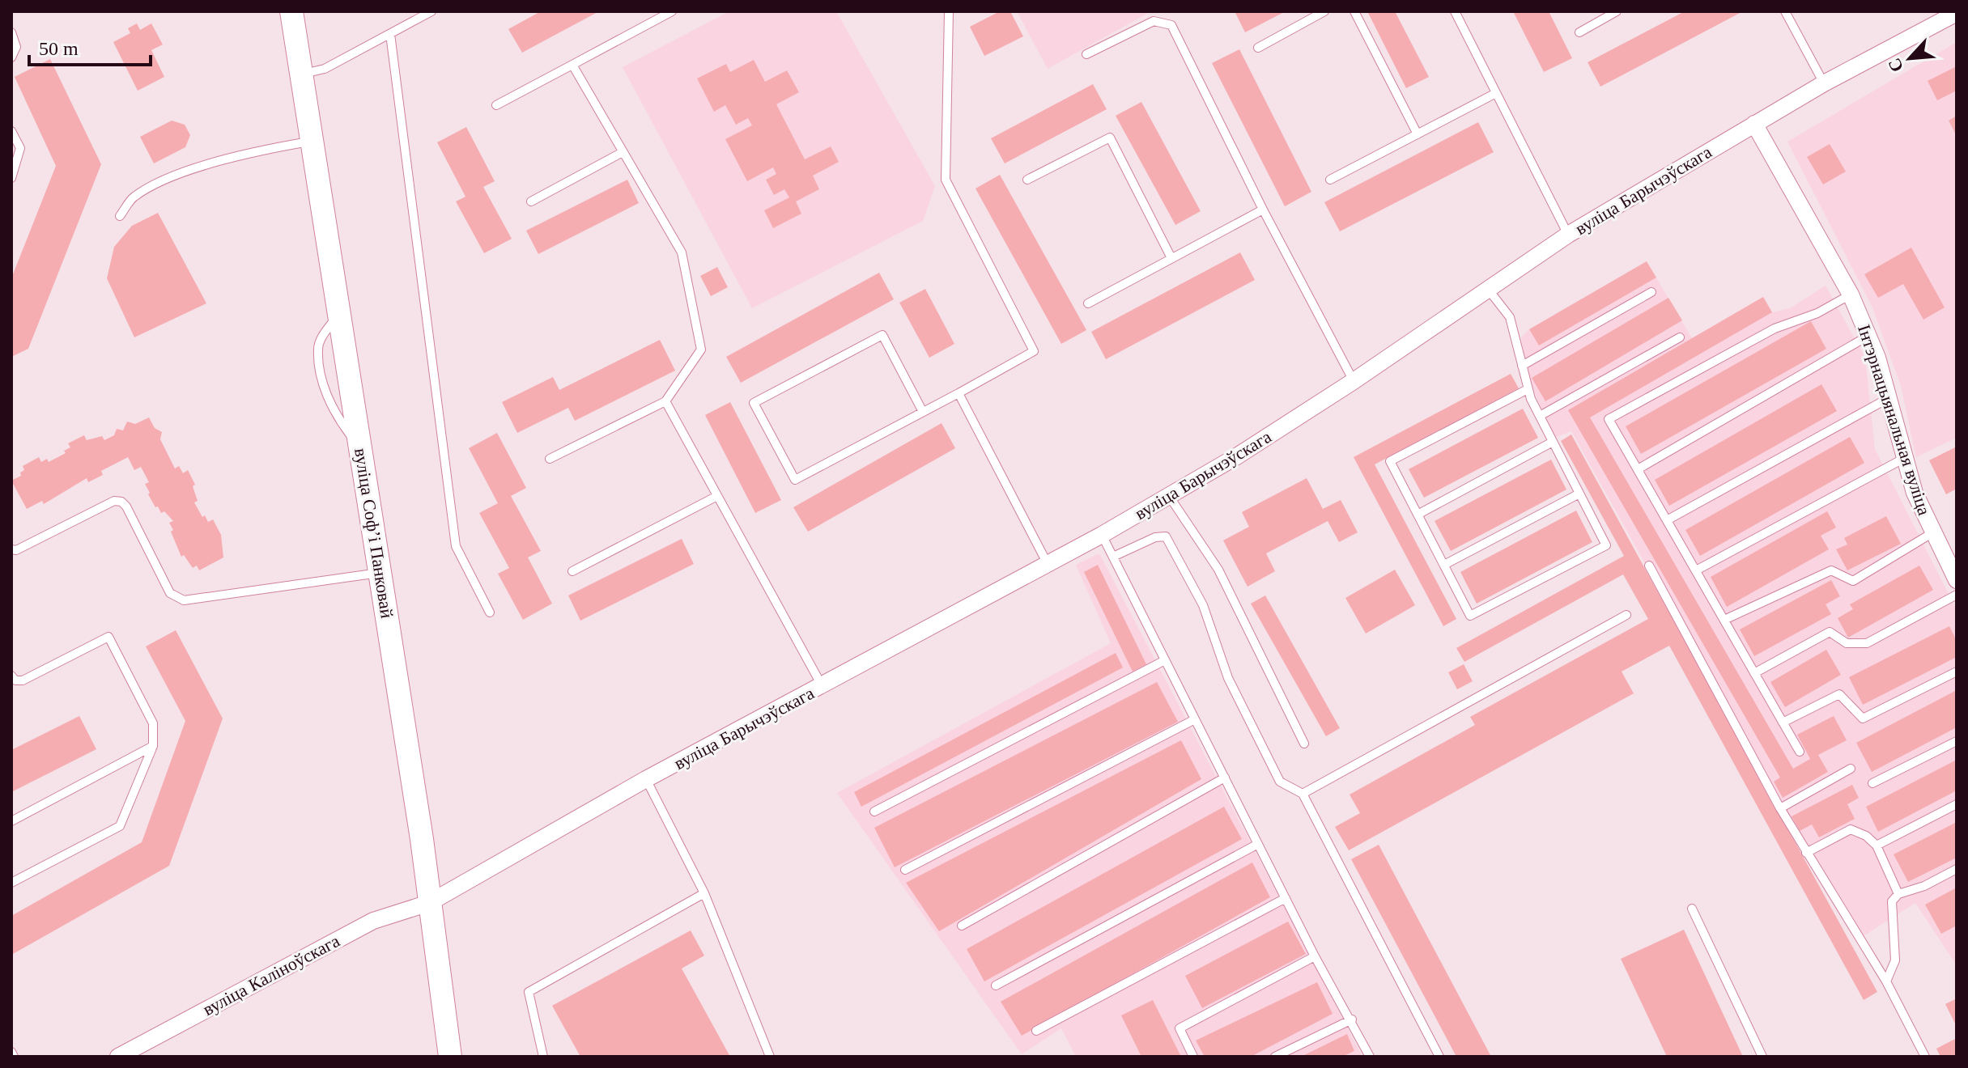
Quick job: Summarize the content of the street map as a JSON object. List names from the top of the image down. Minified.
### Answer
{"streets":{"main road":["вуліца Софʼі Панковай"],"street":["вуліца Барычэўскага","Інтэрнацыянальная вуліца","вуліца Каліноўскага"]},"crossings":[["вуліца Барычэўскага","Інтэрнацыянальная вуліца"],["вуліца Барычэўскага","вуліца Софʼі Панковай"],["вуліца Барычэўскага","вуліца Каліноўскага"],["вуліца Софʼі Панковай","вуліца Каліноўскага"]],"scale_bar":"50 m","north":"bottom left"}
